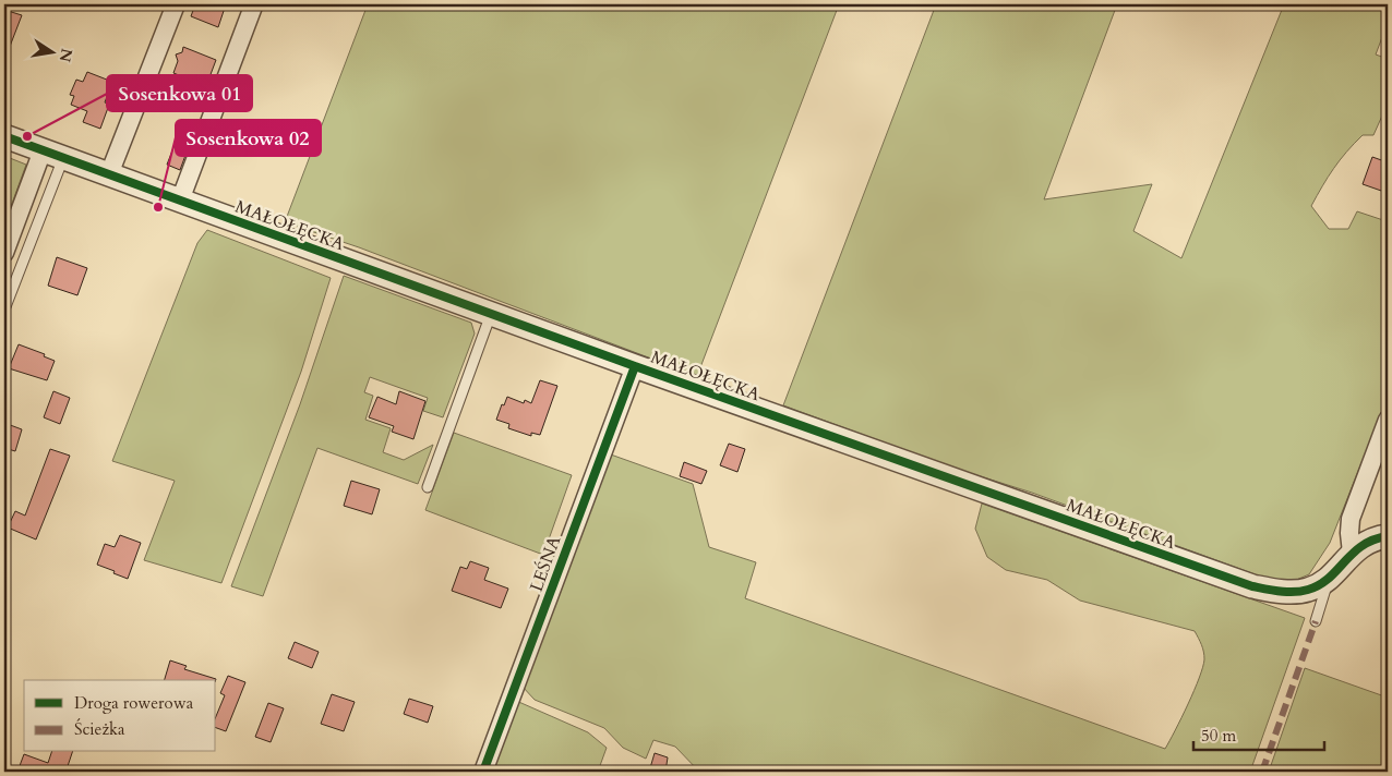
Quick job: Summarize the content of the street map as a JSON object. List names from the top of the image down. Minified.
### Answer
{"streets":{"street":["MAŁOŁĘCKA","LEŚNA"]},"crossings":[["MAŁOŁĘCKA","LEŚNA"]],"places":["Sosenkowa 01","Sosenkowa 02"],"legend":["Droga rowerowa","Ścieżka"],"scale_bar":"50 m","north":"right"}
